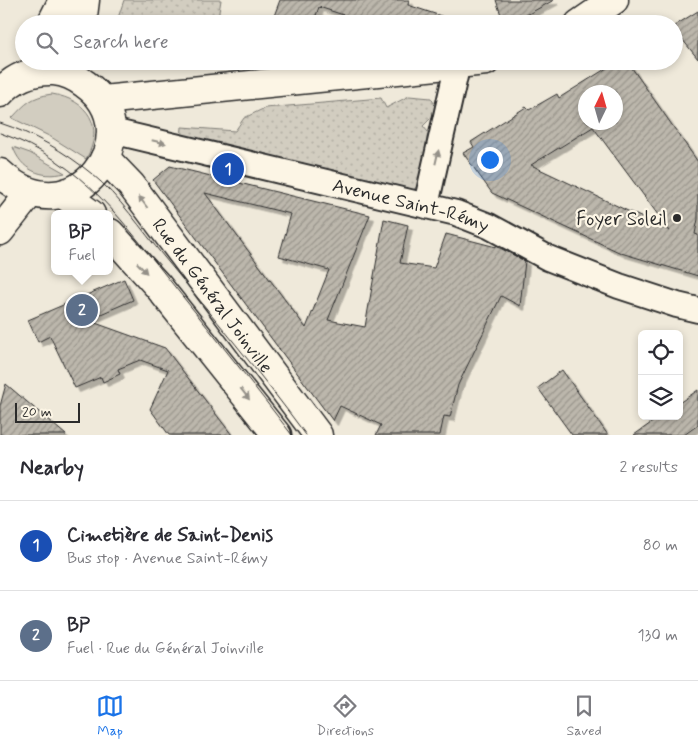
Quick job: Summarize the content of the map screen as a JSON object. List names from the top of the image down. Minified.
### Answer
{"streets":{"main road":["Rue du Général Joinville"],"street":["Avenue Saint-Rémy"]},"one_way":["Avenue Saint-Rémy"],"places":["Foyer Soleil"],"scale_bar":"20 m","north":"top","page":{"search":"Search here","pins":["1","2"],"popup":["BP","Fuel"],"scale":"20 m","heading":["Nearby","2 results"],"list":[{"mark":"1","name":"Cimetière de Saint-Denis","note":"Bus stop · Avenue Saint-Rémy","value":"80 m"},{"mark":"2","name":"BP","note":"Fuel · Rue du Général Joinville","value":"130 m"}],"nav":["Map","Directions","Saved"]}}
